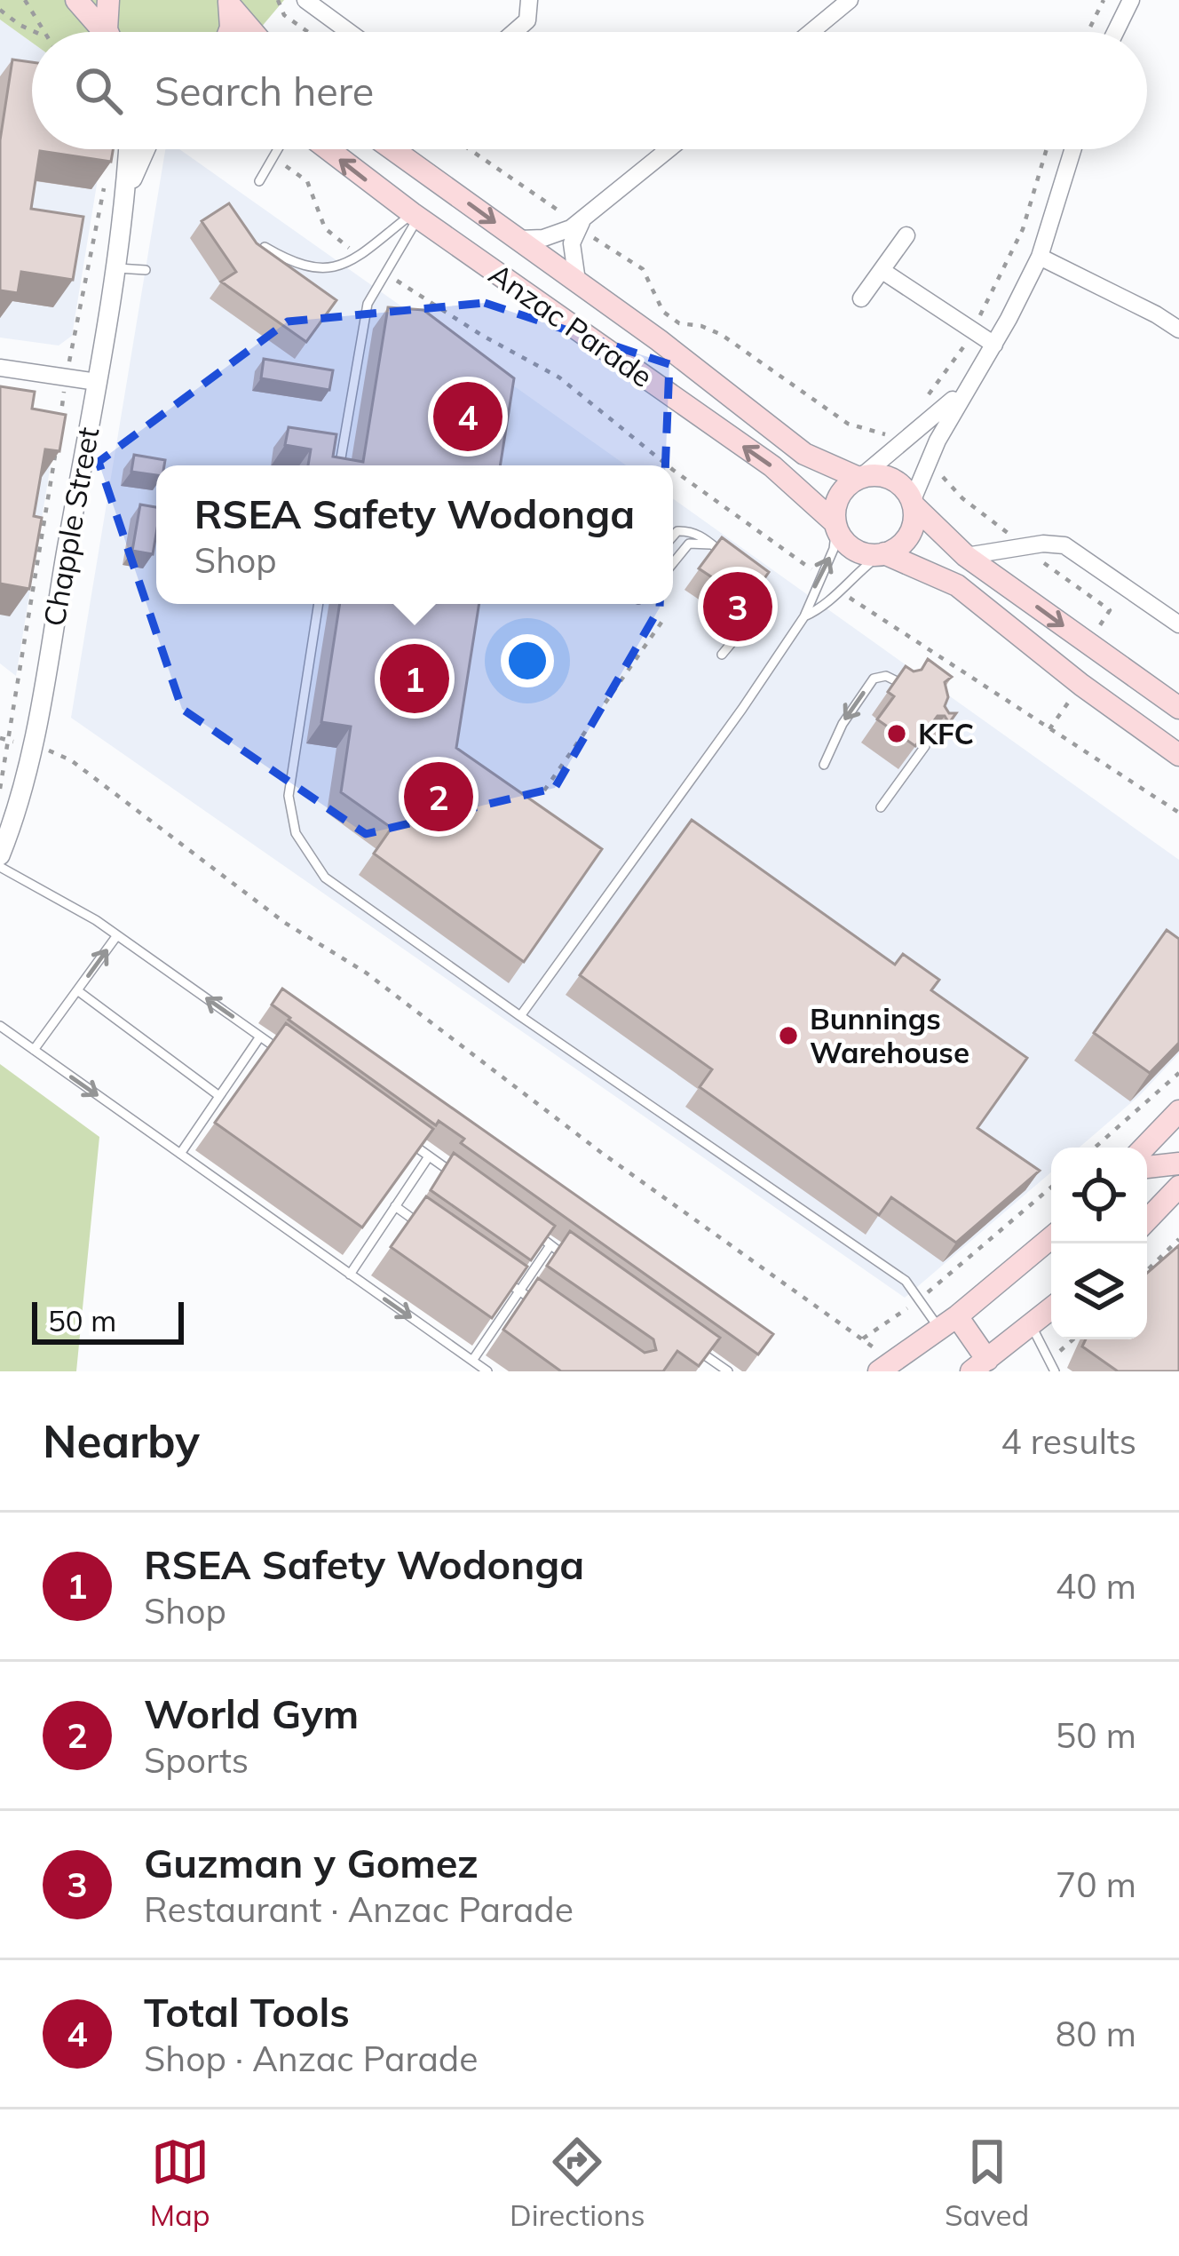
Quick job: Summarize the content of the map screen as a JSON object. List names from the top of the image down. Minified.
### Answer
{"streets":{"main road":["Anzac Parade"],"street":["Chapple Street"]},"places":["KFC","Bunnings Warehouse"],"scale_bar":"50 m","page":{"search":"Search here","pins":["4","3","1","2"],"popup":["RSEA Safety Wodonga","Shop"],"scale":"50 m","heading":["Nearby","4 results"],"list":[{"mark":"1","name":"RSEA Safety Wodonga","note":"Shop","value":"40 m"},{"mark":"2","name":"World Gym","note":"Sports","value":"50 m"},{"mark":"3","name":"Guzman y Gomez","note":"Restaurant · Anzac Parade","value":"70 m"},{"mark":"4","name":"Total Tools","note":"Shop · Anzac Parade","value":"80 m"}],"nav":["Map","Directions","Saved"]}}
